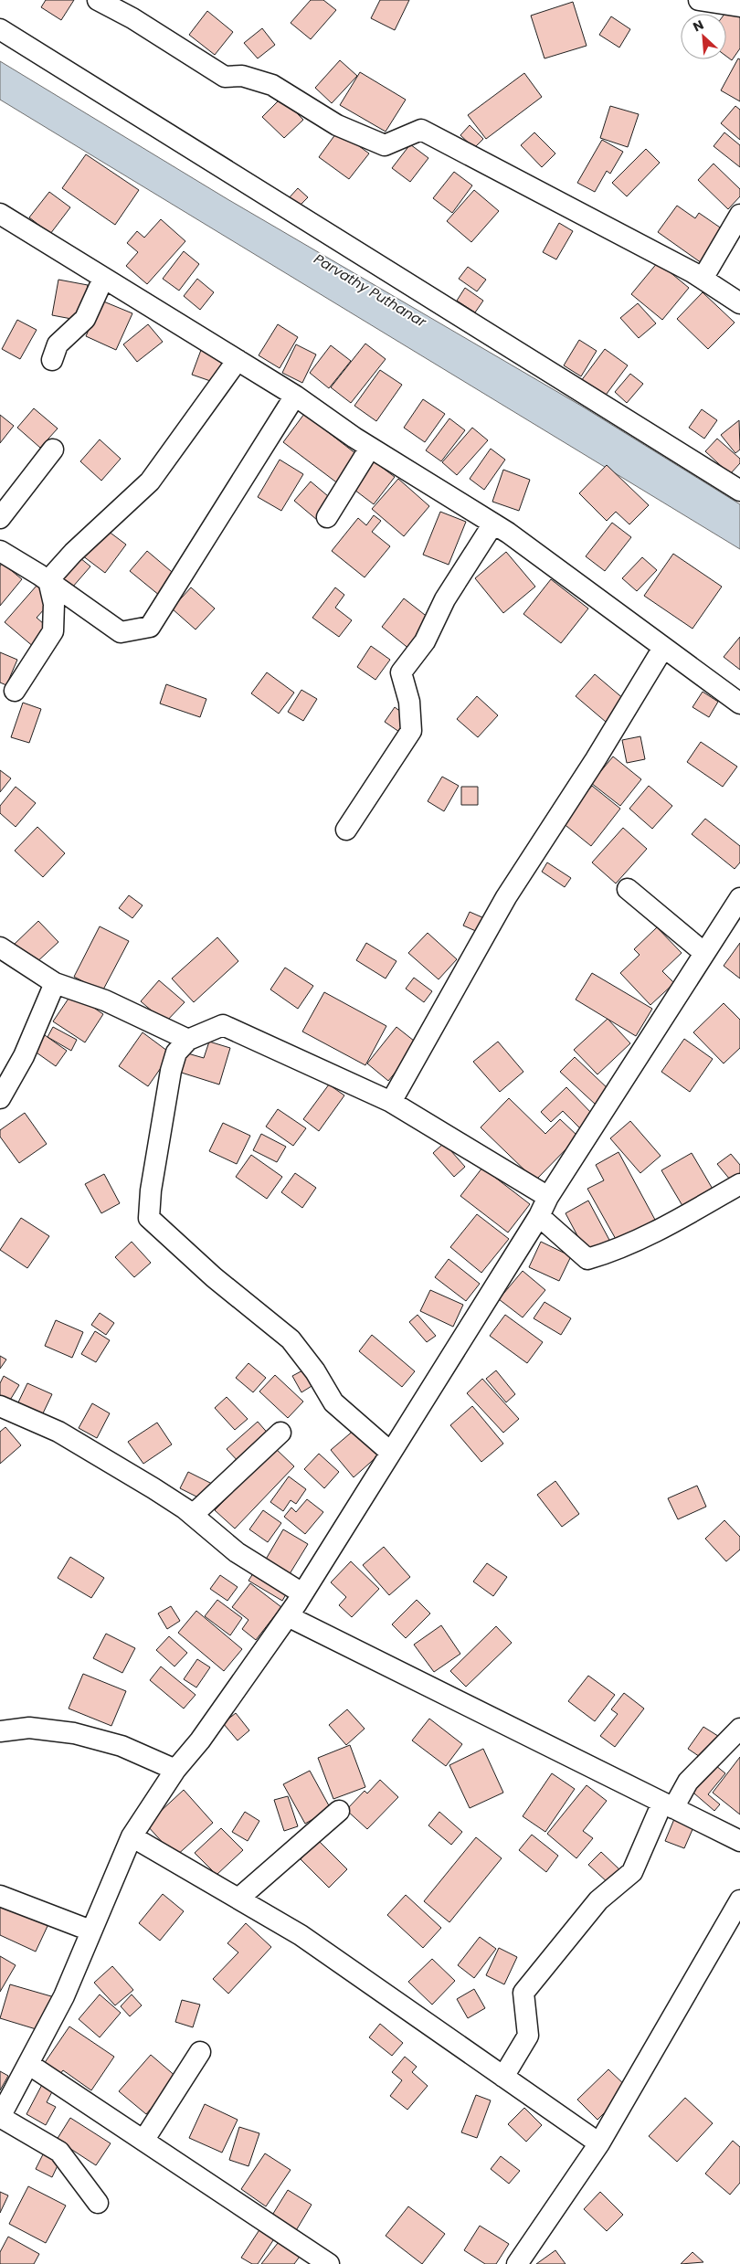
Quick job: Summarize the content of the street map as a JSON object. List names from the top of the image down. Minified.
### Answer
{"water":["Parvathy Puthanar"],"north":"top left"}
